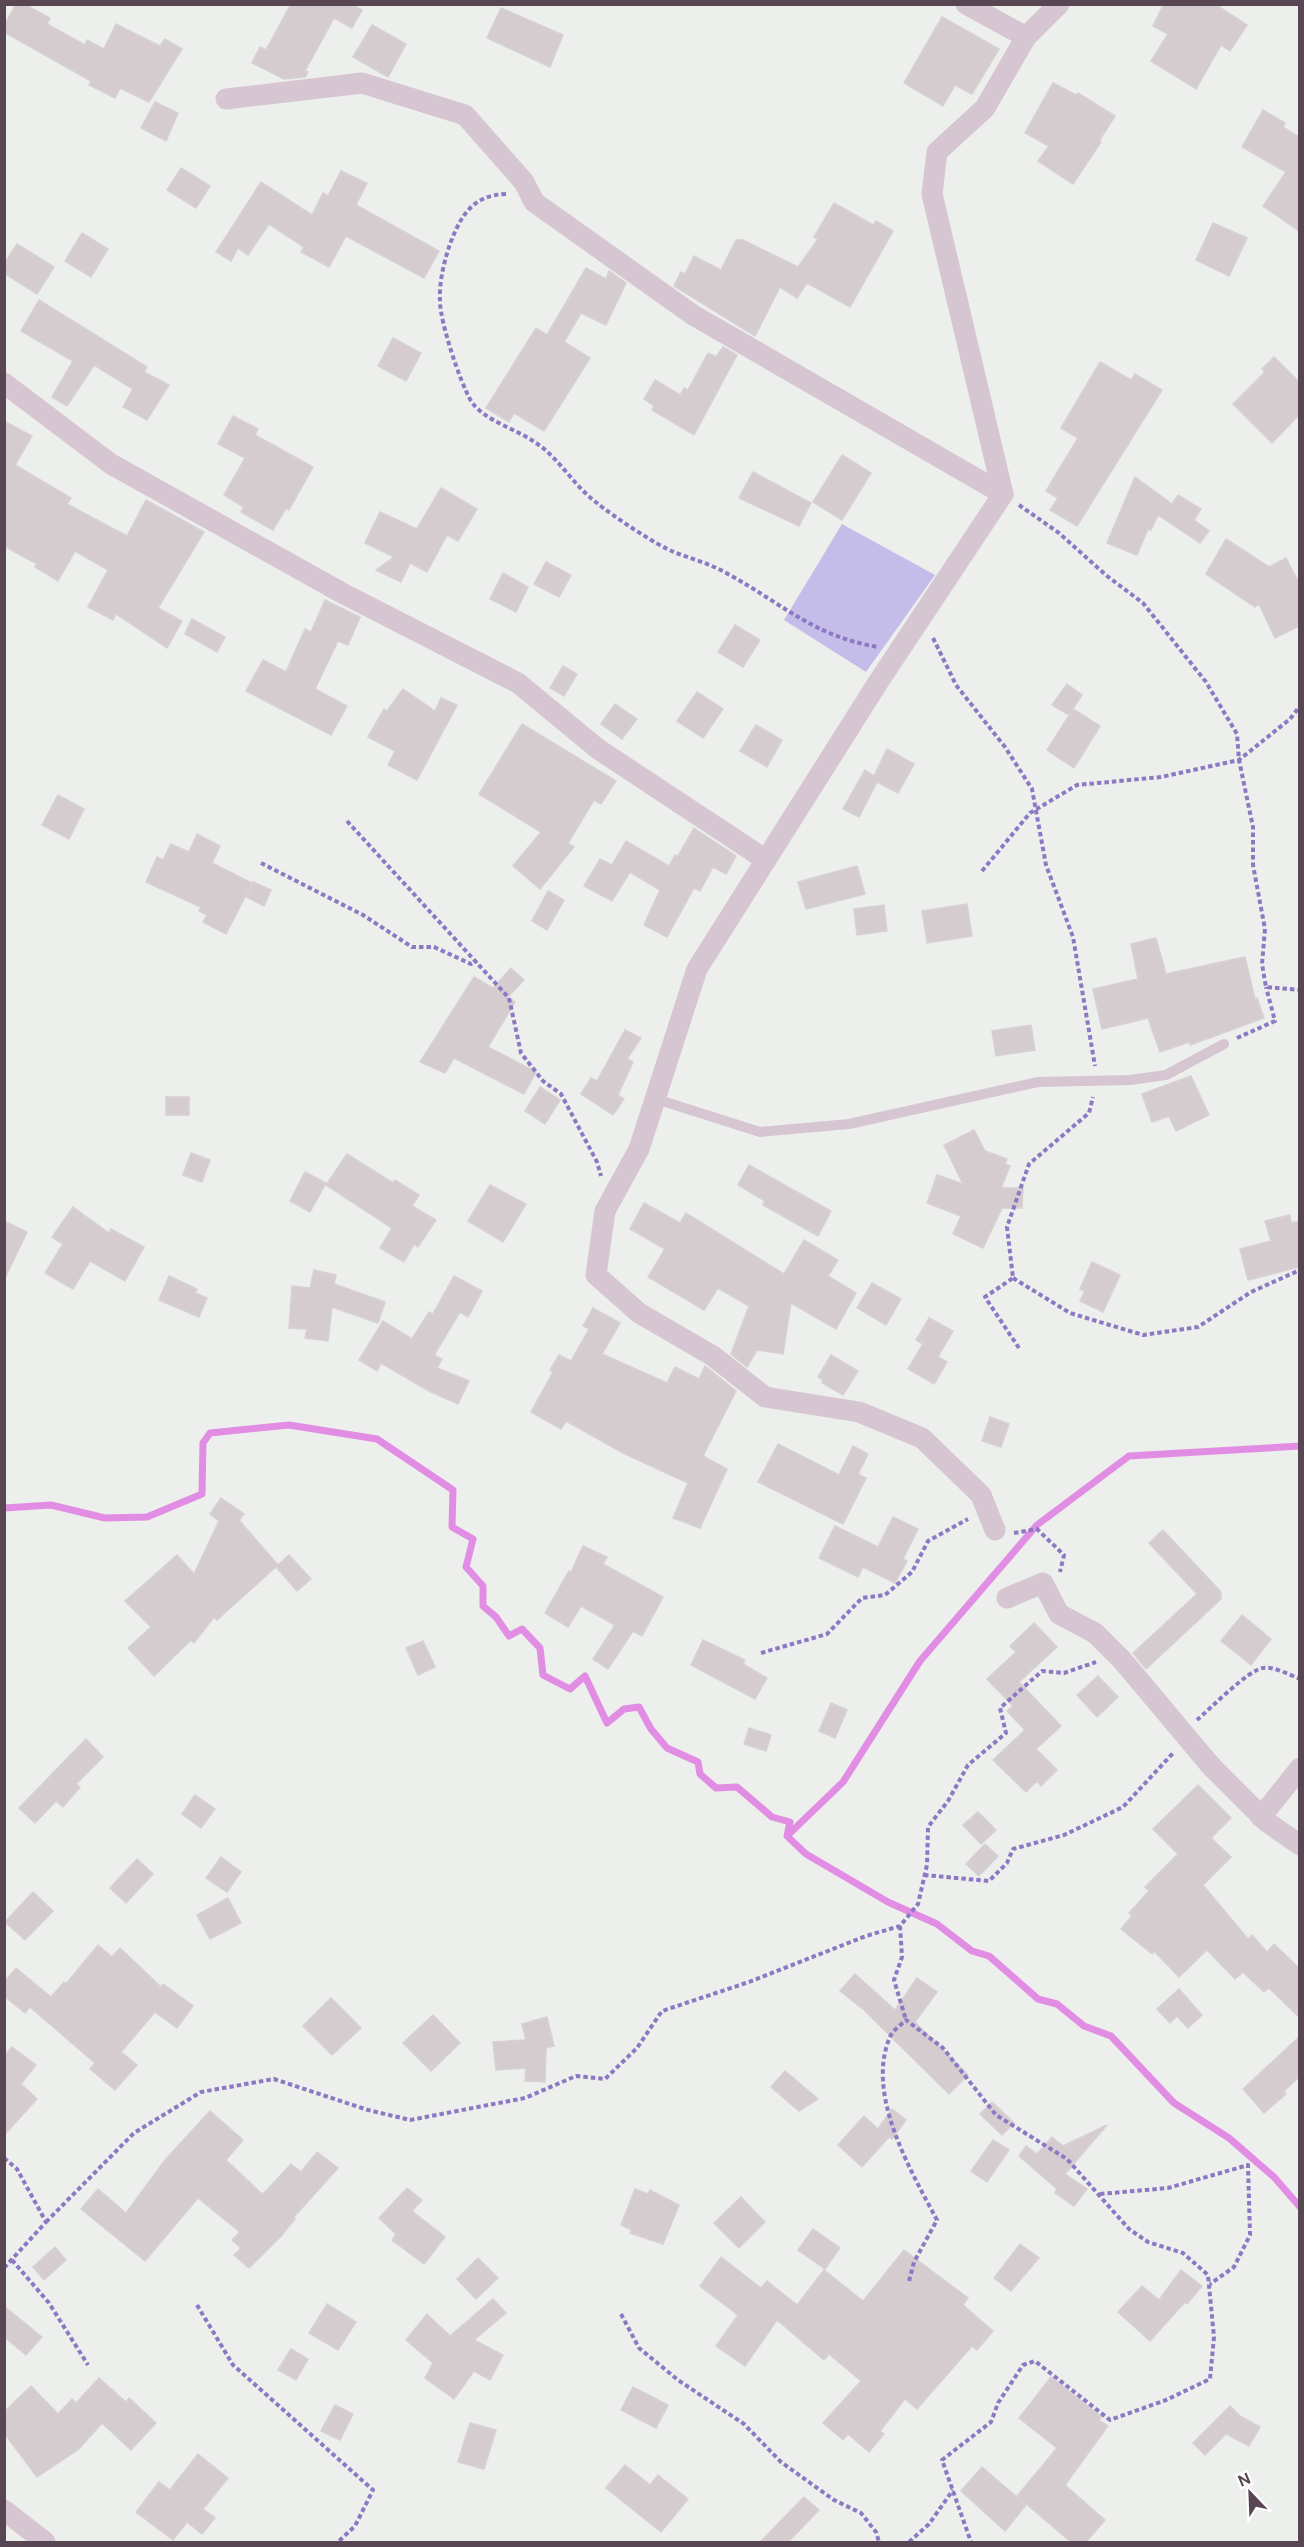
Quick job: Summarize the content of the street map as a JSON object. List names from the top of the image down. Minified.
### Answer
{"north":"top left"}
